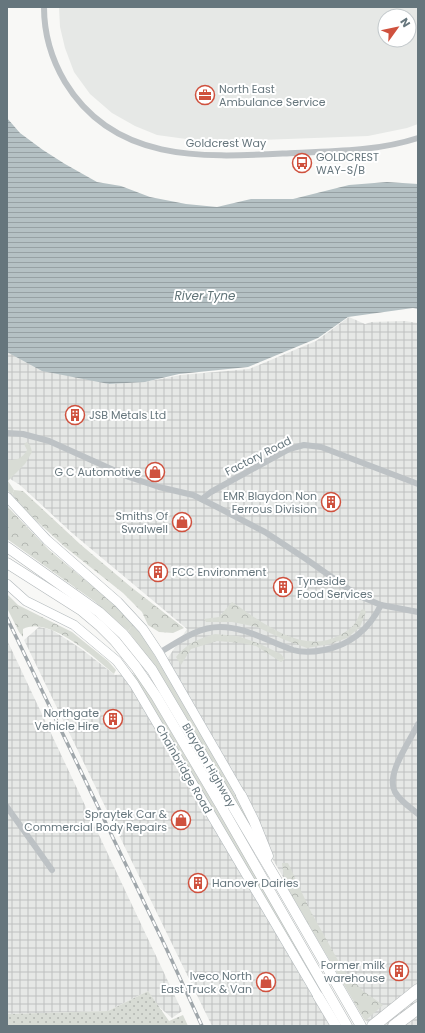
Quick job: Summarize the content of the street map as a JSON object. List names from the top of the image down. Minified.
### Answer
{"streets":{"main road":["Blaydon Highway","Chainbridge Road"],"street":["Goldcrest Way","Factory Road"]},"water":["River Tyne"],"places":{"office":["North East Ambulance Service"],"bus stop":["GOLDCREST WAY-S/B"],"building":["JSB Metals Ltd","EMR Blaydon Non Ferrous Division","FCC Environment","Tyneside Food Services","Northgate Vehicle Hire","Hanover Dairies","Former milk warehouse"],"shop":["G C Automotive","Smiths Of Swalwell","Spraytek Car & Commercial Body Repairs","Iveco North East Truck & Van"]},"north":"top right"}
